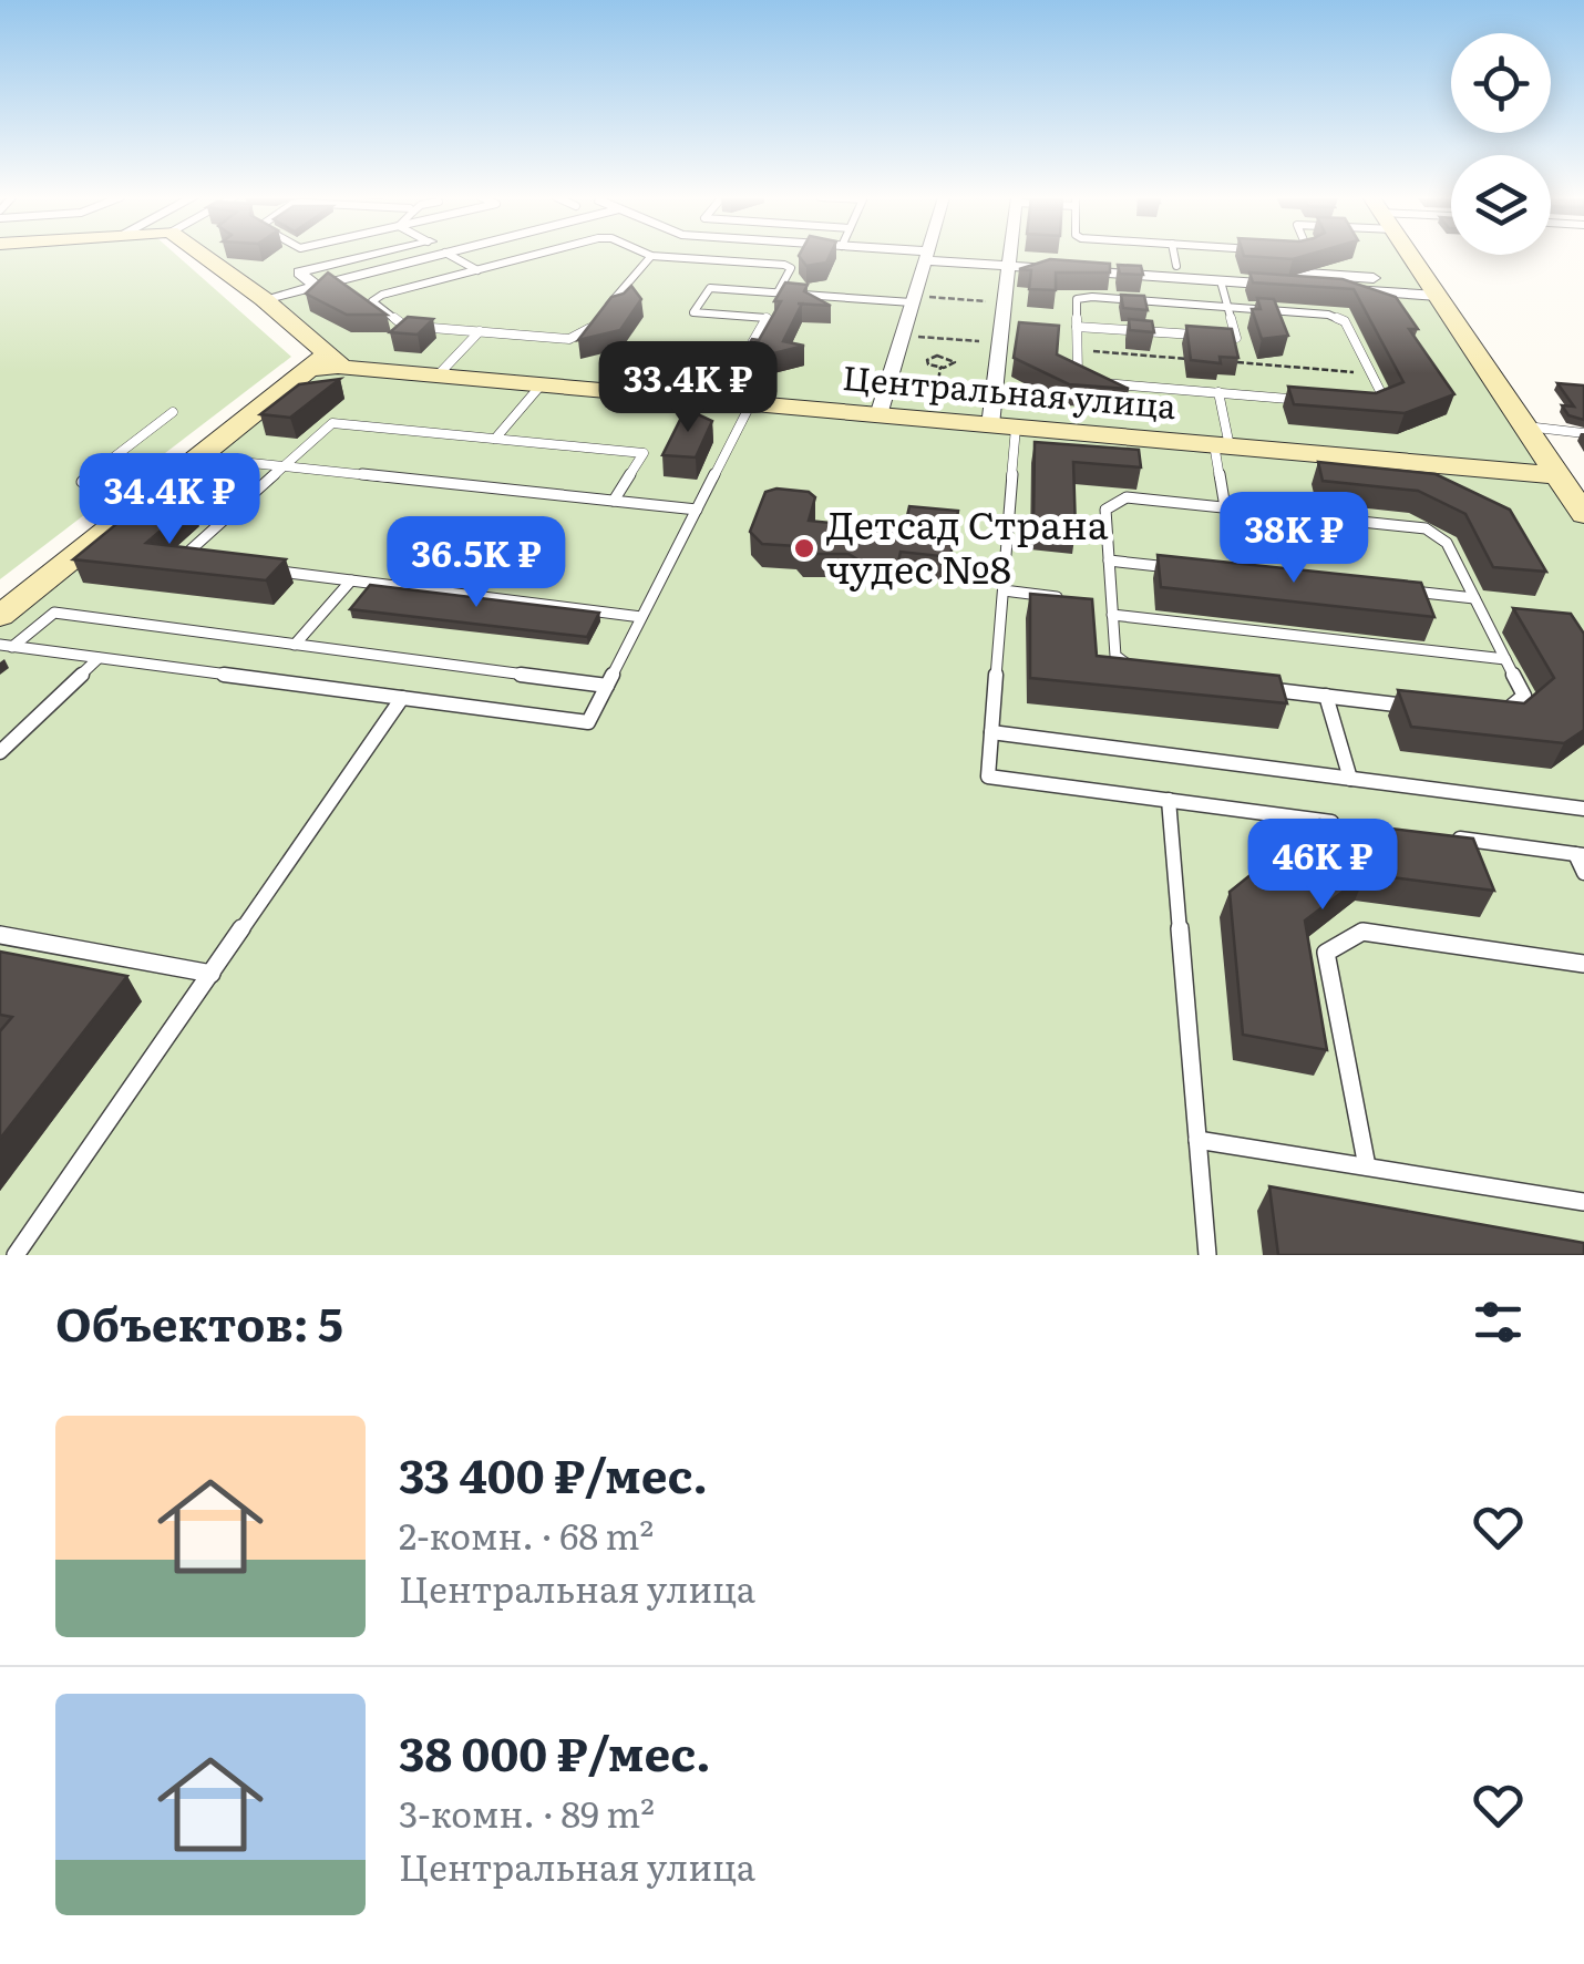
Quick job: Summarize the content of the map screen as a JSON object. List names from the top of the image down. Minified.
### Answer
{"streets":{"street":["Центральная улица"]},"places":["Детсад Страна чудес №8"],"page":{"price":["33.4K ₽","34.4K ₽","38K ₽","36.5K ₽","46K ₽"],"heading":"Объектов: 5","list":[{"name":"33 400 ₽/мес.","note":"2-комн. · 68 m² · Центральная улица"},{"name":"38 000 ₽/мес.","note":"3-комн. · 89 m² · Центральная улица"}]}}
